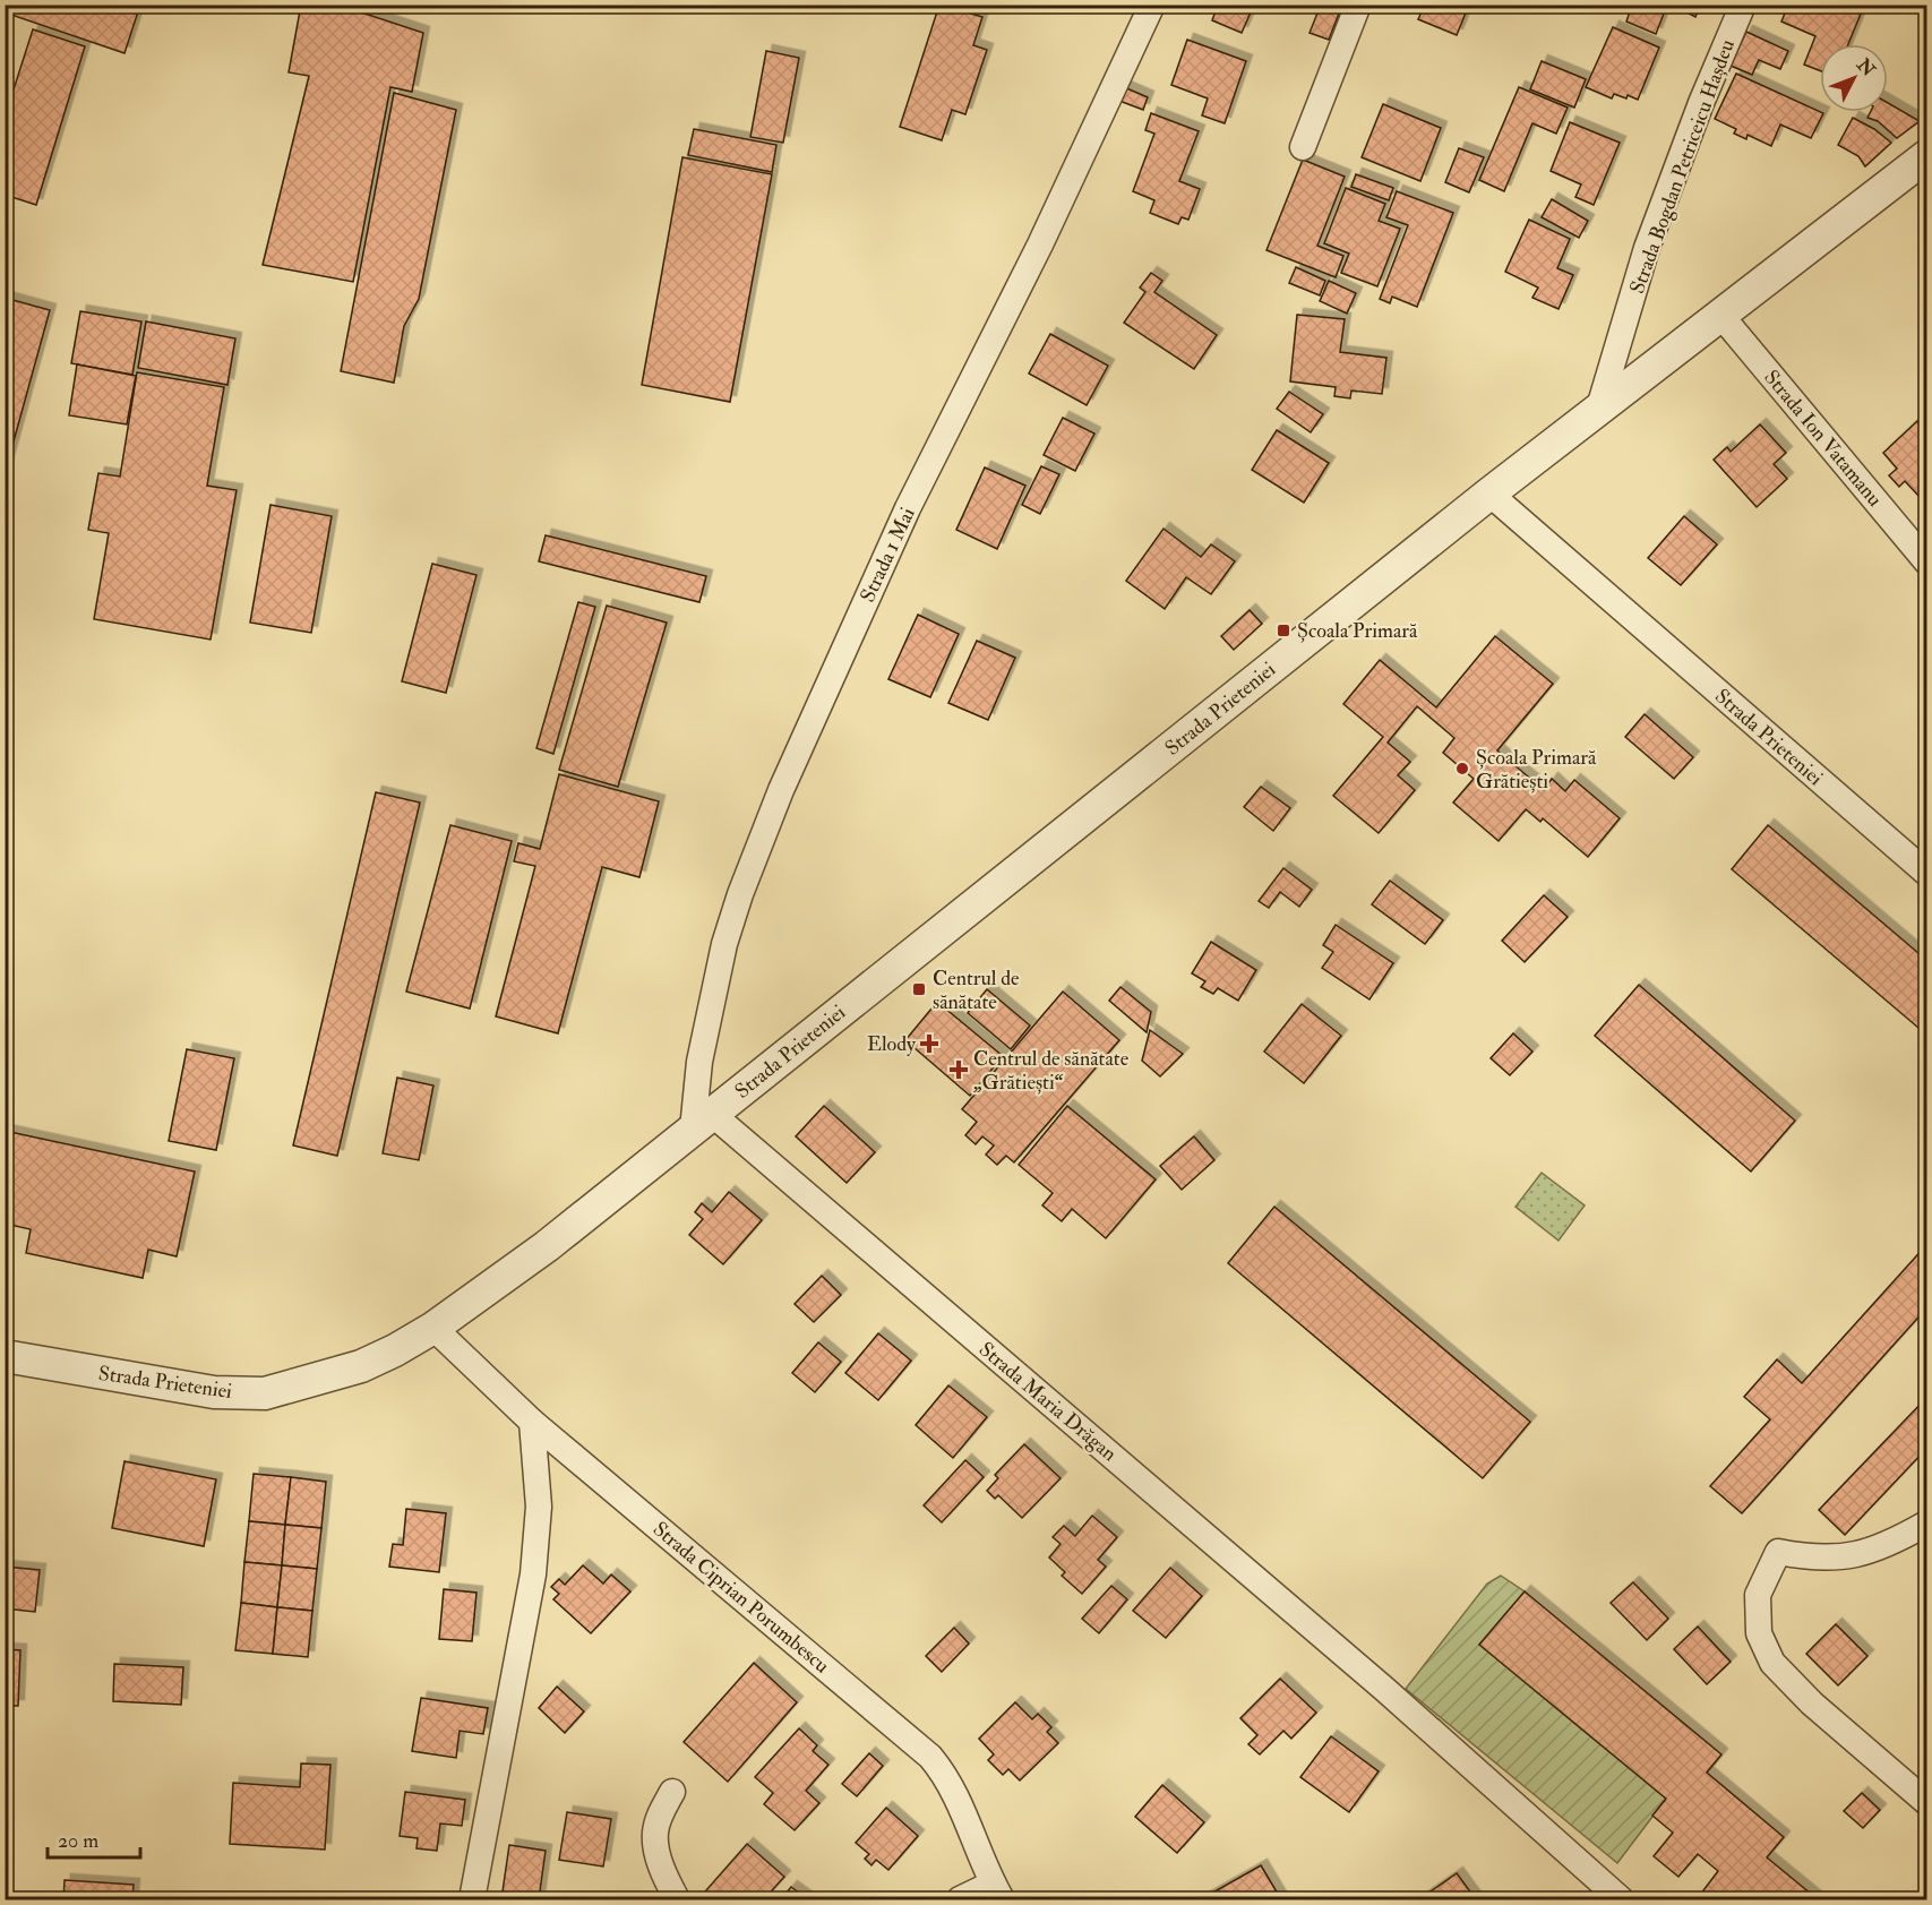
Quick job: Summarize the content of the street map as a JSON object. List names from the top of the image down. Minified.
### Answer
{"streets":{"street":["Strada Bogdan Petriceicu Hașdeu","Strada Ion Vatamanu","Strada 1 Mai","Strada Prieteniei","Strada Maria Drăgan","Strada Ciprian Porumbescu"]},"crossings":[["Strada Bogdan Petriceicu Hașdeu","Strada Prieteniei"],["Strada Ion Vatamanu","Strada Prieteniei"],["Strada 1 Mai","Strada Prieteniei"],["Strada 1 Mai","Strada Maria Drăgan"],["Strada Prieteniei","Strada Maria Drăgan"],["Strada Prieteniei","Strada Ciprian Porumbescu"]],"places":{"transit":["Școala Primară","Centrul de sănătate"],"other":["Școala Primară Grătiești"],"health":["Elody","Centrul de sănătate „Grătiești“"]},"scale_bar":"20 m","north":"top right"}
